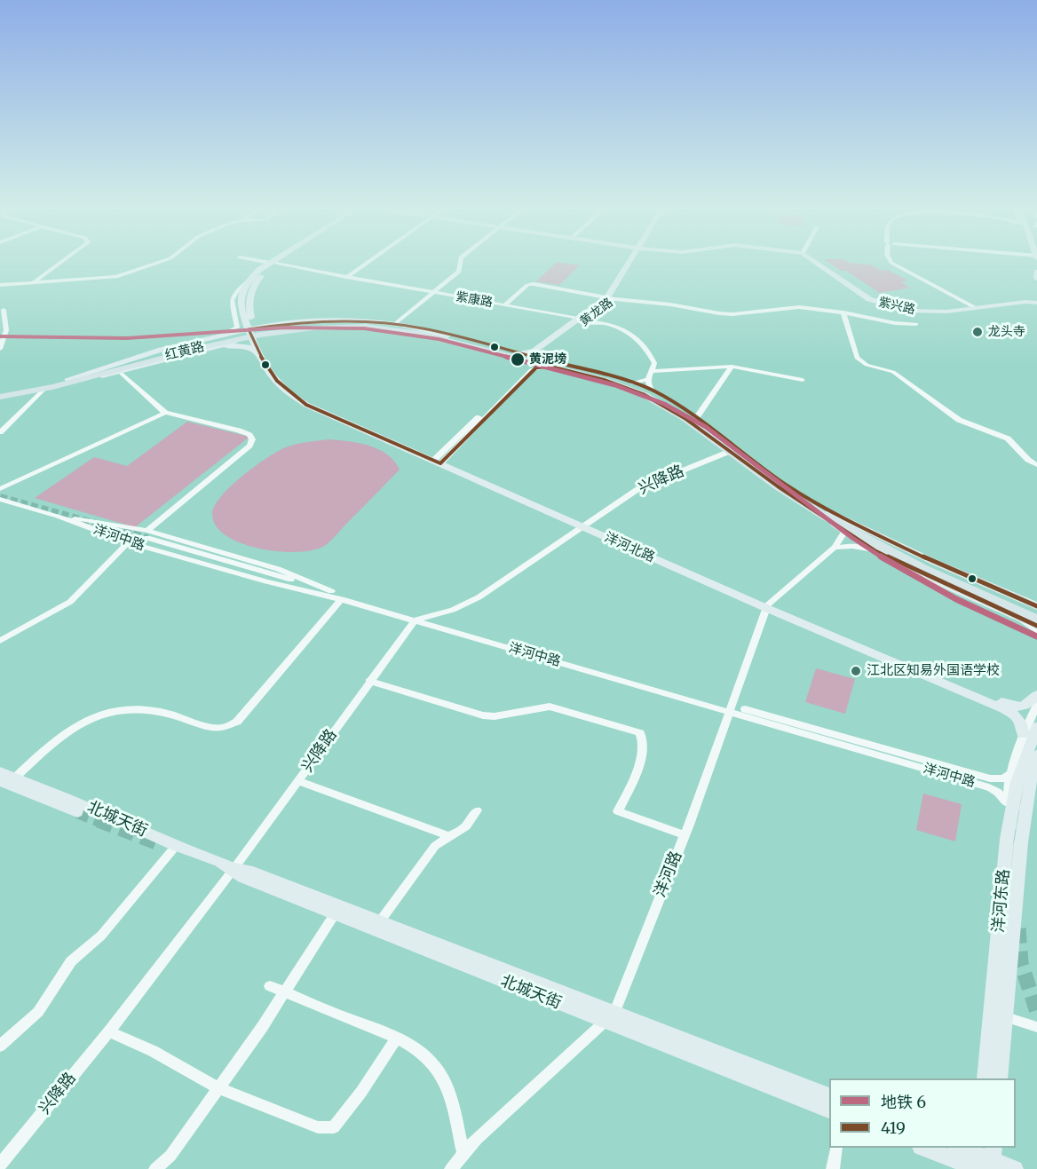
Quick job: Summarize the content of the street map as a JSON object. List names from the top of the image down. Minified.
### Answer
{"streets":{"highway":["红黄路"],"main road":["紫兴路","黄龙路","洋河北路","北城天街","洋河东路"],"street":["紫康路","兴降路","洋河中路","洋河路"]},"crossings":[["紫康路","黄龙路"],["黄龙路","红黄路"],["红黄路","兴降路"],["兴降路","洋河中路"],["兴降路","洋河北路"],["兴降路","北城天街"],["洋河中路","洋河路"],["洋河北路","洋河路"],["北城天街","洋河路"]],"places":["龙头寺","黄泥塝","江北区知易外国语学校"],"lines":["transit line 419","metro line 6"],"legend":["地铁 6","419"]}
